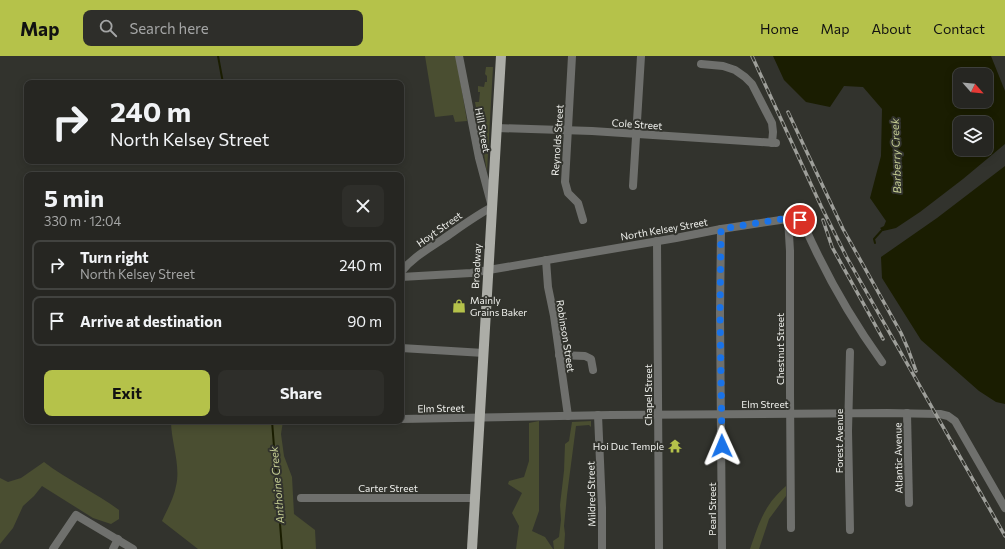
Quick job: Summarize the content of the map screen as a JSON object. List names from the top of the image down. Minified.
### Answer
{"streets":{"main road":["Broadway"],"street":["Cole Street","Hill Street","Reynolds Street","Hoyt Street","North Kelsey Street","Robinson Street","Chestnut Street","Chapel Street","Elm Street","Forest Avenue","Atlantic Avenue","Carter Street","Mildred Street","Pearl Street"]},"crossings":[["Cole Street","Reynolds Street"],["Cole Street","Broadway"],["Hill Street","Hoyt Street"],["Hill Street","Broadway"],["Hoyt Street","Broadway"],["North Kelsey Street","Broadway"],["North Kelsey Street","Robinson Street"],["North Kelsey Street","Chestnut Street"],["North Kelsey Street","Chapel Street"],["North Kelsey Street","Pearl Street"],["Broadway","Elm Street"],["Broadway","Carter Street"],["Robinson Street","Elm Street"],["Chestnut Street","Elm Street"],["Chapel Street","Elm Street"],["Elm Street","Forest Avenue"],["Elm Street","Atlantic Avenue"],["Elm Street","Mildred Street"],["Elm Street","Pearl Street"]],"water":["Barberry Creek","Anthoine Creek"],"places":{"shop":["Mainly Grains Baker"],"temple":["Hoi Duc Temple"]},"north":"bottom right","page":{"header":"Map","search":"Search here","nav":["Home","Map","About","Contact"],"turn":["240 m","North Kelsey Street"],"heading":["5 min","330 m · 12:04"],"list":[{"name":"Turn right","note":"North Kelsey Street","value":"240 m"},{"name":"Arrive at destination","value":"90 m"}],"buttons":["Exit","Share"]}}
